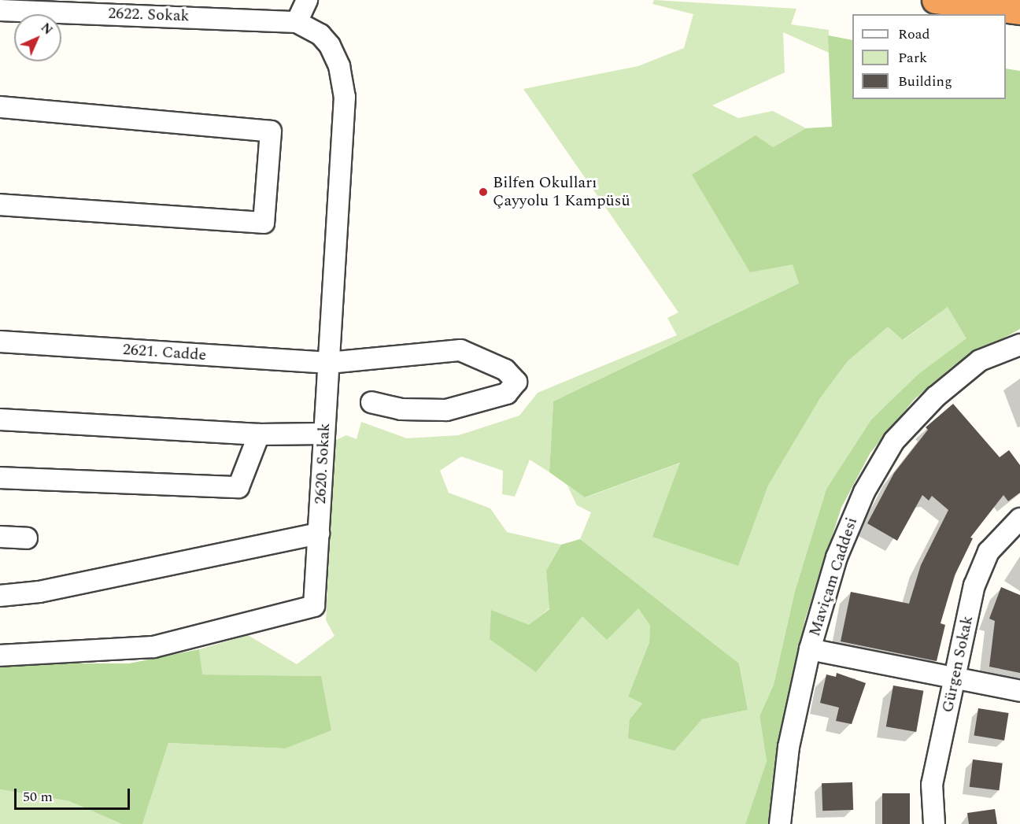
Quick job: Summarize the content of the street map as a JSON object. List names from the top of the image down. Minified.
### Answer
{"streets":{"street":["2622. Sokak","2621. Cadde","2620. Sokak","Maviçam Caddesi","Gürgen Sokak"]},"crossings":[["2622. Sokak","2620. Sokak"],["2621. Cadde","2620. Sokak"]],"places":["Bilfen Okulları Çayyolu 1 Kampüsü"],"legend":["Road","Park","Building"],"scale_bar":"50 m","north":"top right"}
